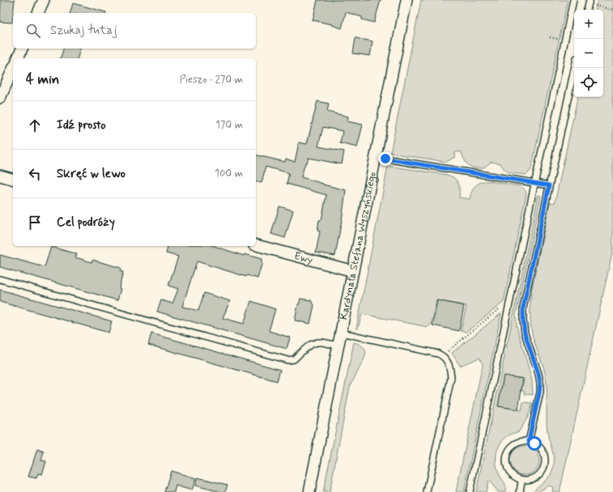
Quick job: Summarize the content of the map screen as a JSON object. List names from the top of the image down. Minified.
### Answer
{"streets":{"street":["Kardynała Stefana Wyszyńskiego","Ewy"]},"crossings":[["Kardynała Stefana Wyszyńskiego","Ewy"]],"page":{"map_buttons":["+","−"],"search":"Szukaj tutaj","heading":["4 min","Pieszo · 270 m"],"list":[["Idź prosto","170 m"],["Skręć w lewo","100 m"],"Cel podróży"]}}
